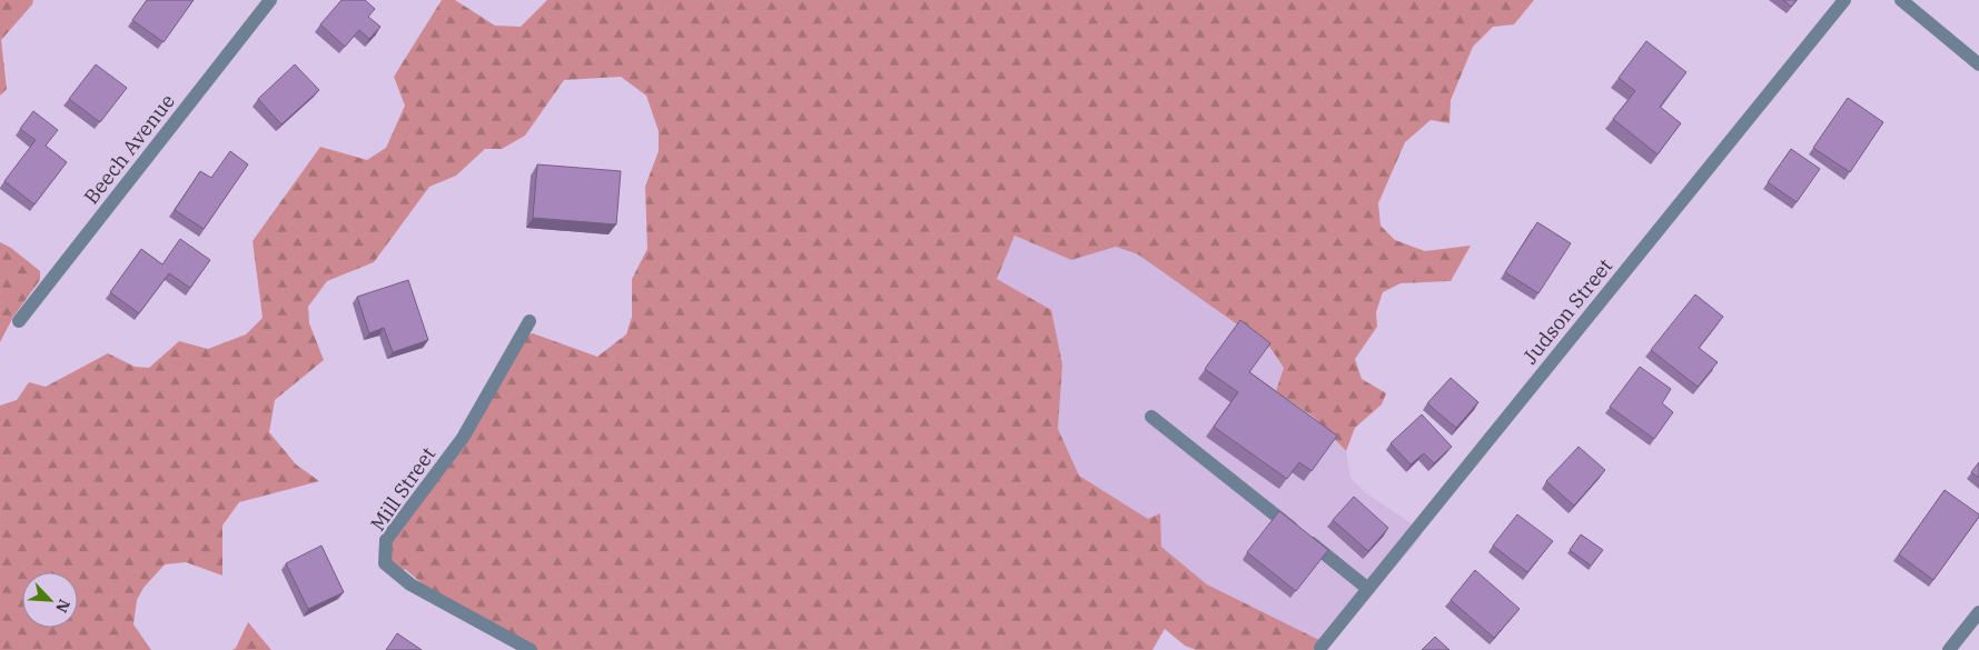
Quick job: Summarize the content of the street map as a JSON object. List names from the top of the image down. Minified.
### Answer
{"streets":{"street":["Beech Avenue","Judson Street","Mill Street"]},"north":"bottom right"}
